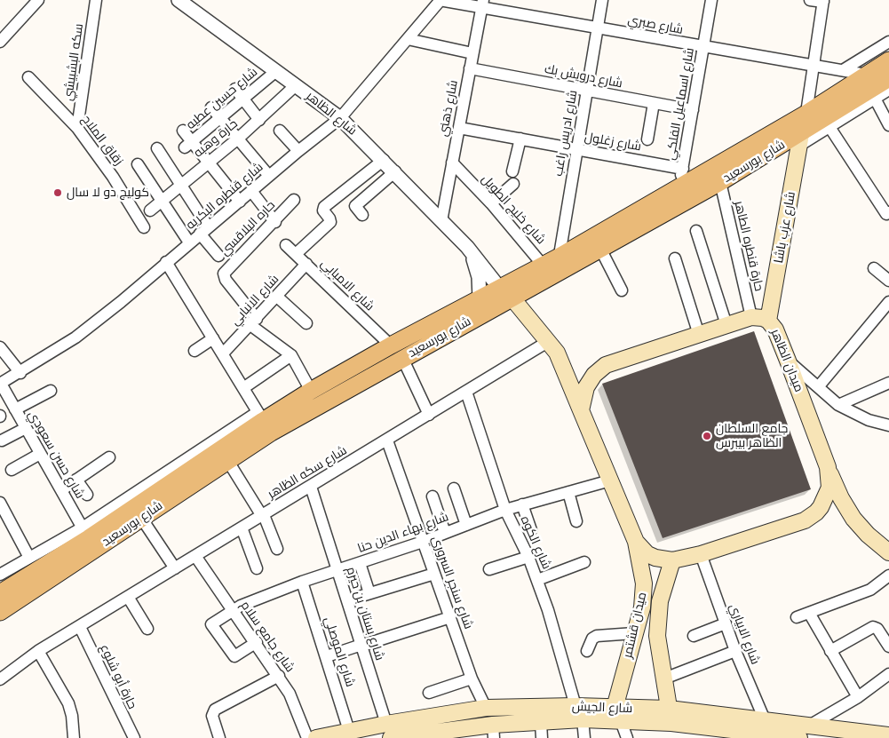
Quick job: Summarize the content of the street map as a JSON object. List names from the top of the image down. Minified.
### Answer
{"streets":{"main road":["شارع الظاهر","شارع بورسعيد","شارع عزب باشا","ميدان الظاهر","ميدان قشتمر","شارع الجيش"],"street":["شارع صبري","سكه البشبيشي","شارع درويش بك","شارع حسين عطيه","شارع اسماعيل الفلكي","شارع ذهني","شارع ادريس راغب","حارة وهبه","زقاق الملاح","شارع زغلول","شارع قنطره البكريه","شارع خليج الطويل","حاره البلاقسي","حارة قنطره الطاهر","شارع الامبابي","شارع الانبابي","شارع حسن سعودي","شارع سكه الظاهر","شارع بهاء الدين حنا","شارع الكوه","شارع سنجر السروري","شارع بستان بن حيرم","شارع الابياري","شارع جامع سلام","شارع الموصلي","حارة أبو شلوع"]},"crossings":[["شارع صبري","شارع اسماعيل الفلكي"],["شارع صبري","شارع ذهني"],["شارع صبري","شارع ادريس راغب"],["شارع صبري","شارع بورسعيد"],["شارع صبري","شارع قنطره البكريه"],["سكه البشبيشي","زقاق الملاح"],["شارع درويش بك","شارع اسماعيل الفلكي"],["شارع درويش بك","شارع ذهني"],["شارع درويش بك","شارع ادريس راغب"],["شارع حسين عطيه","شارع الظاهر"],["شارع اسماعيل الفلكي","شارع زغلول"],["شارع اسماعيل الفلكي","شارع بورسعيد"],["شارع ذهني","شارع الظاهر"],["شارع ذهني","شارع زغلول"],["شارع ذهني","شارع خليج الطويل"],["شارع الظاهر","حارة وهبه"],["شارع الظاهر","شارع بورسعيد"],["شارع الظاهر","شارع قنطره البكريه"],["شارع الظاهر","ميدان الظاهر"],["شارع الظاهر","شارع سكه الظاهر"],["شارع ادريس راغب","شارع زغلول"],["شارع ادريس راغب","شارع بورسعيد"],["شارع ادريس راغب","شارع خليج الطويل"],["شارع بورسعيد","شارع خليج الطويل"],["شارع بورسعيد","شارع عزب باشا"],["شارع بورسعيد","حارة قنطره الطاهر"],["شارع بورسعيد","شارع الامبابي"],["شارع بورسعيد","شارع حسن سعودي"],["شارع قنطره البكريه","شارع حسن سعودي"],["شارع عزب باشا","ميدان الظاهر"],["حاره البلاقسي","شارع الانبابي"],["حارة قنطره الطاهر","ميدان الظاهر"],["شارع الامبابي","شارع الانبابي"],["ميدان الظاهر","شارع بهاء الدين حنا"],["ميدان الظاهر","ميدان قشتمر"],["ميدان الظاهر","شارع الابياري"],["شارع سكه الظاهر","شارع الكوه"],["شارع سكه الظاهر","شارع سنجر السروري"],["شارع سكه الظاهر","شارع بستان بن حيرم"],["شارع سكه الظاهر","شارع جامع سلام"],["شارع سكه الظاهر","حارة أبو شلوع"],["شارع بهاء الدين حنا","شارع الكوه"],["شارع بهاء الدين حنا","شارع سنجر السروري"],["شارع بهاء الدين حنا","شارع بستان بن حيرم"],["شارع بهاء الدين حنا","شارع جامع سلام"],["شارع بهاء الدين حنا","شارع الموصلي"],["شارع الكوه","شارع الجيش"],["شارع سنجر السروري","شارع الجيش"],["شارع بستان بن حيرم","شارع الجيش"],["ميدان قشتمر","شارع الجيش"],["شارع الابياري","شارع الجيش"],["شارع الموصلي","شارع الجيش"]],"places":["كوليج دو لا سال","جامع السلطان الظاهر بيبرس"]}
